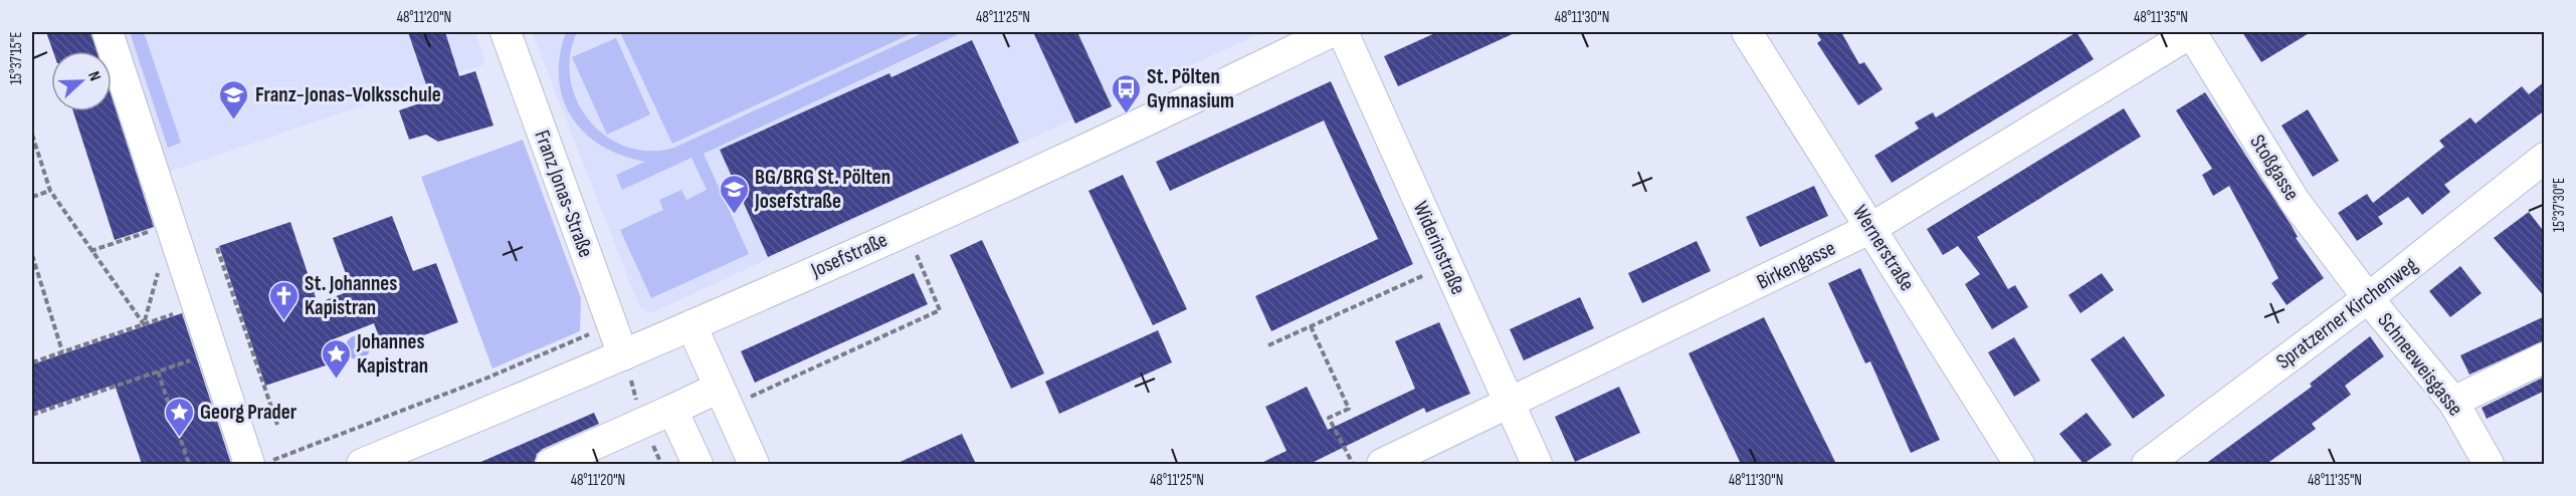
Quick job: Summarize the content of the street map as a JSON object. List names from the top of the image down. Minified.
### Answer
{"streets":{"street":["Stoßgasse","Franz Jonas-Straße","Widerinstraße","Wernerstraße","Josefstraße","Birkengasse","Spratzerner Kirchenweg","Schneeweisgasse"]},"crossings":[["Stoßgasse","Birkengasse"],["Stoßgasse","Spratzerner Kirchenweg"],["Stoßgasse","Schneeweisgasse"],["Franz Jonas-Straße","Josefstraße"],["Widerinstraße","Birkengasse"],["Wernerstraße","Birkengasse"],["Spratzerner Kirchenweg","Schneeweisgasse"]],"places":{"bus stop":["St. Pölten Gymnasium"],"school or university":["Franz-Jonas-Volksschule","BG/BRG St. Pölten Josefstraße"],"church":["St. Johannes Kapistran"],"place":["Johannes Kapistran","Georg Prader"]},"north":"right","coordinates":["48°11'20\"N","48°11'25\"N","48°11'30\"N","48°11'35\"N","15°37'15\"E","15°37'30\"E"]}
